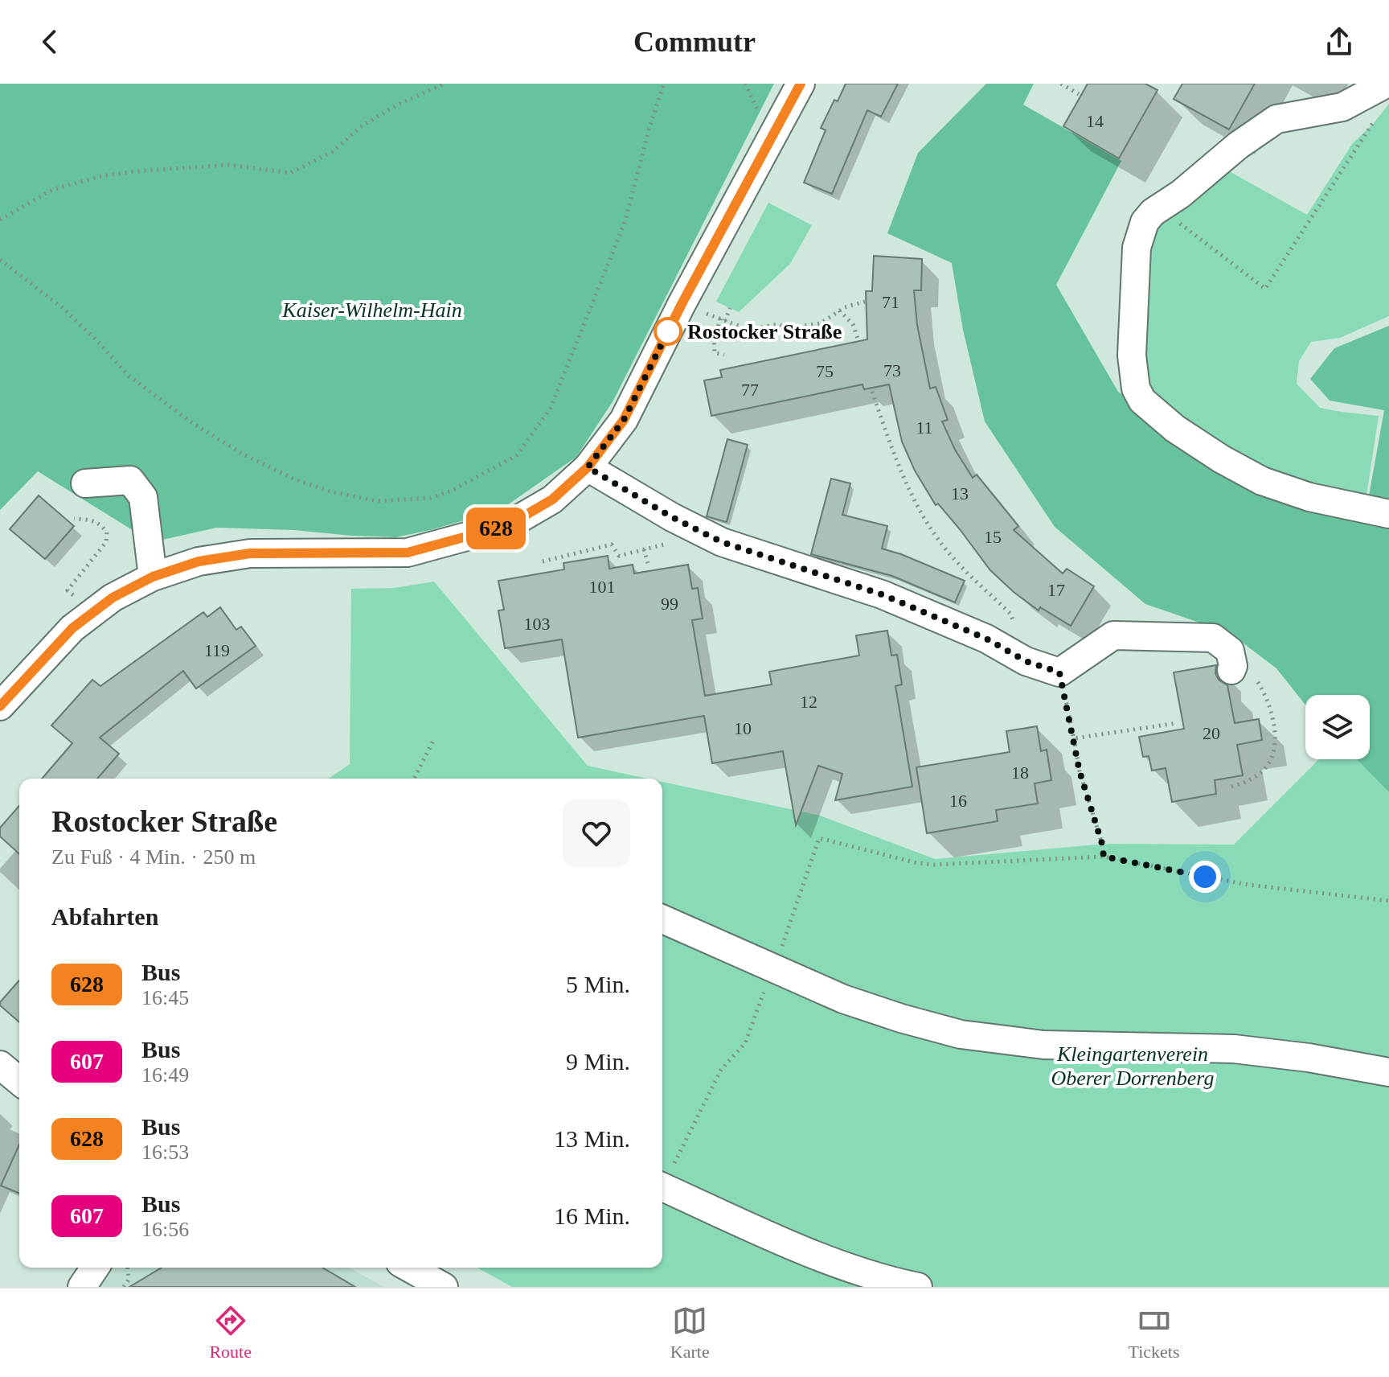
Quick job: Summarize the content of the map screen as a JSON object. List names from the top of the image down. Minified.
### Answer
{"parks":["Kaiser-Wilhelm-Hain","Kleingartenverein Oberer Dorrenberg"],"places":["Rostocker Straße"],"lines":["bus line 628"],"house_numbers":["14","71","73","75","77","11","13","15","101","17","99","103","119","12","10","20","18","16"],"page":{"header":"Commutr","on_map":"628","heading":[["Rostocker Straße","Zu Fuß · 4 Min. · 250 m"],"Abfahrten"],"list":[{"mark":"628","name":"Bus","note":"16:45","value":"5 Min."},{"mark":"607","name":"Bus","note":"16:49","value":"9 Min."},{"mark":"628","name":"Bus","note":"16:53","value":"13 Min."},{"mark":"607","name":"Bus","note":"16:56","value":"16 Min."}],"tabs":["Route","Karte","Tickets"]}}
